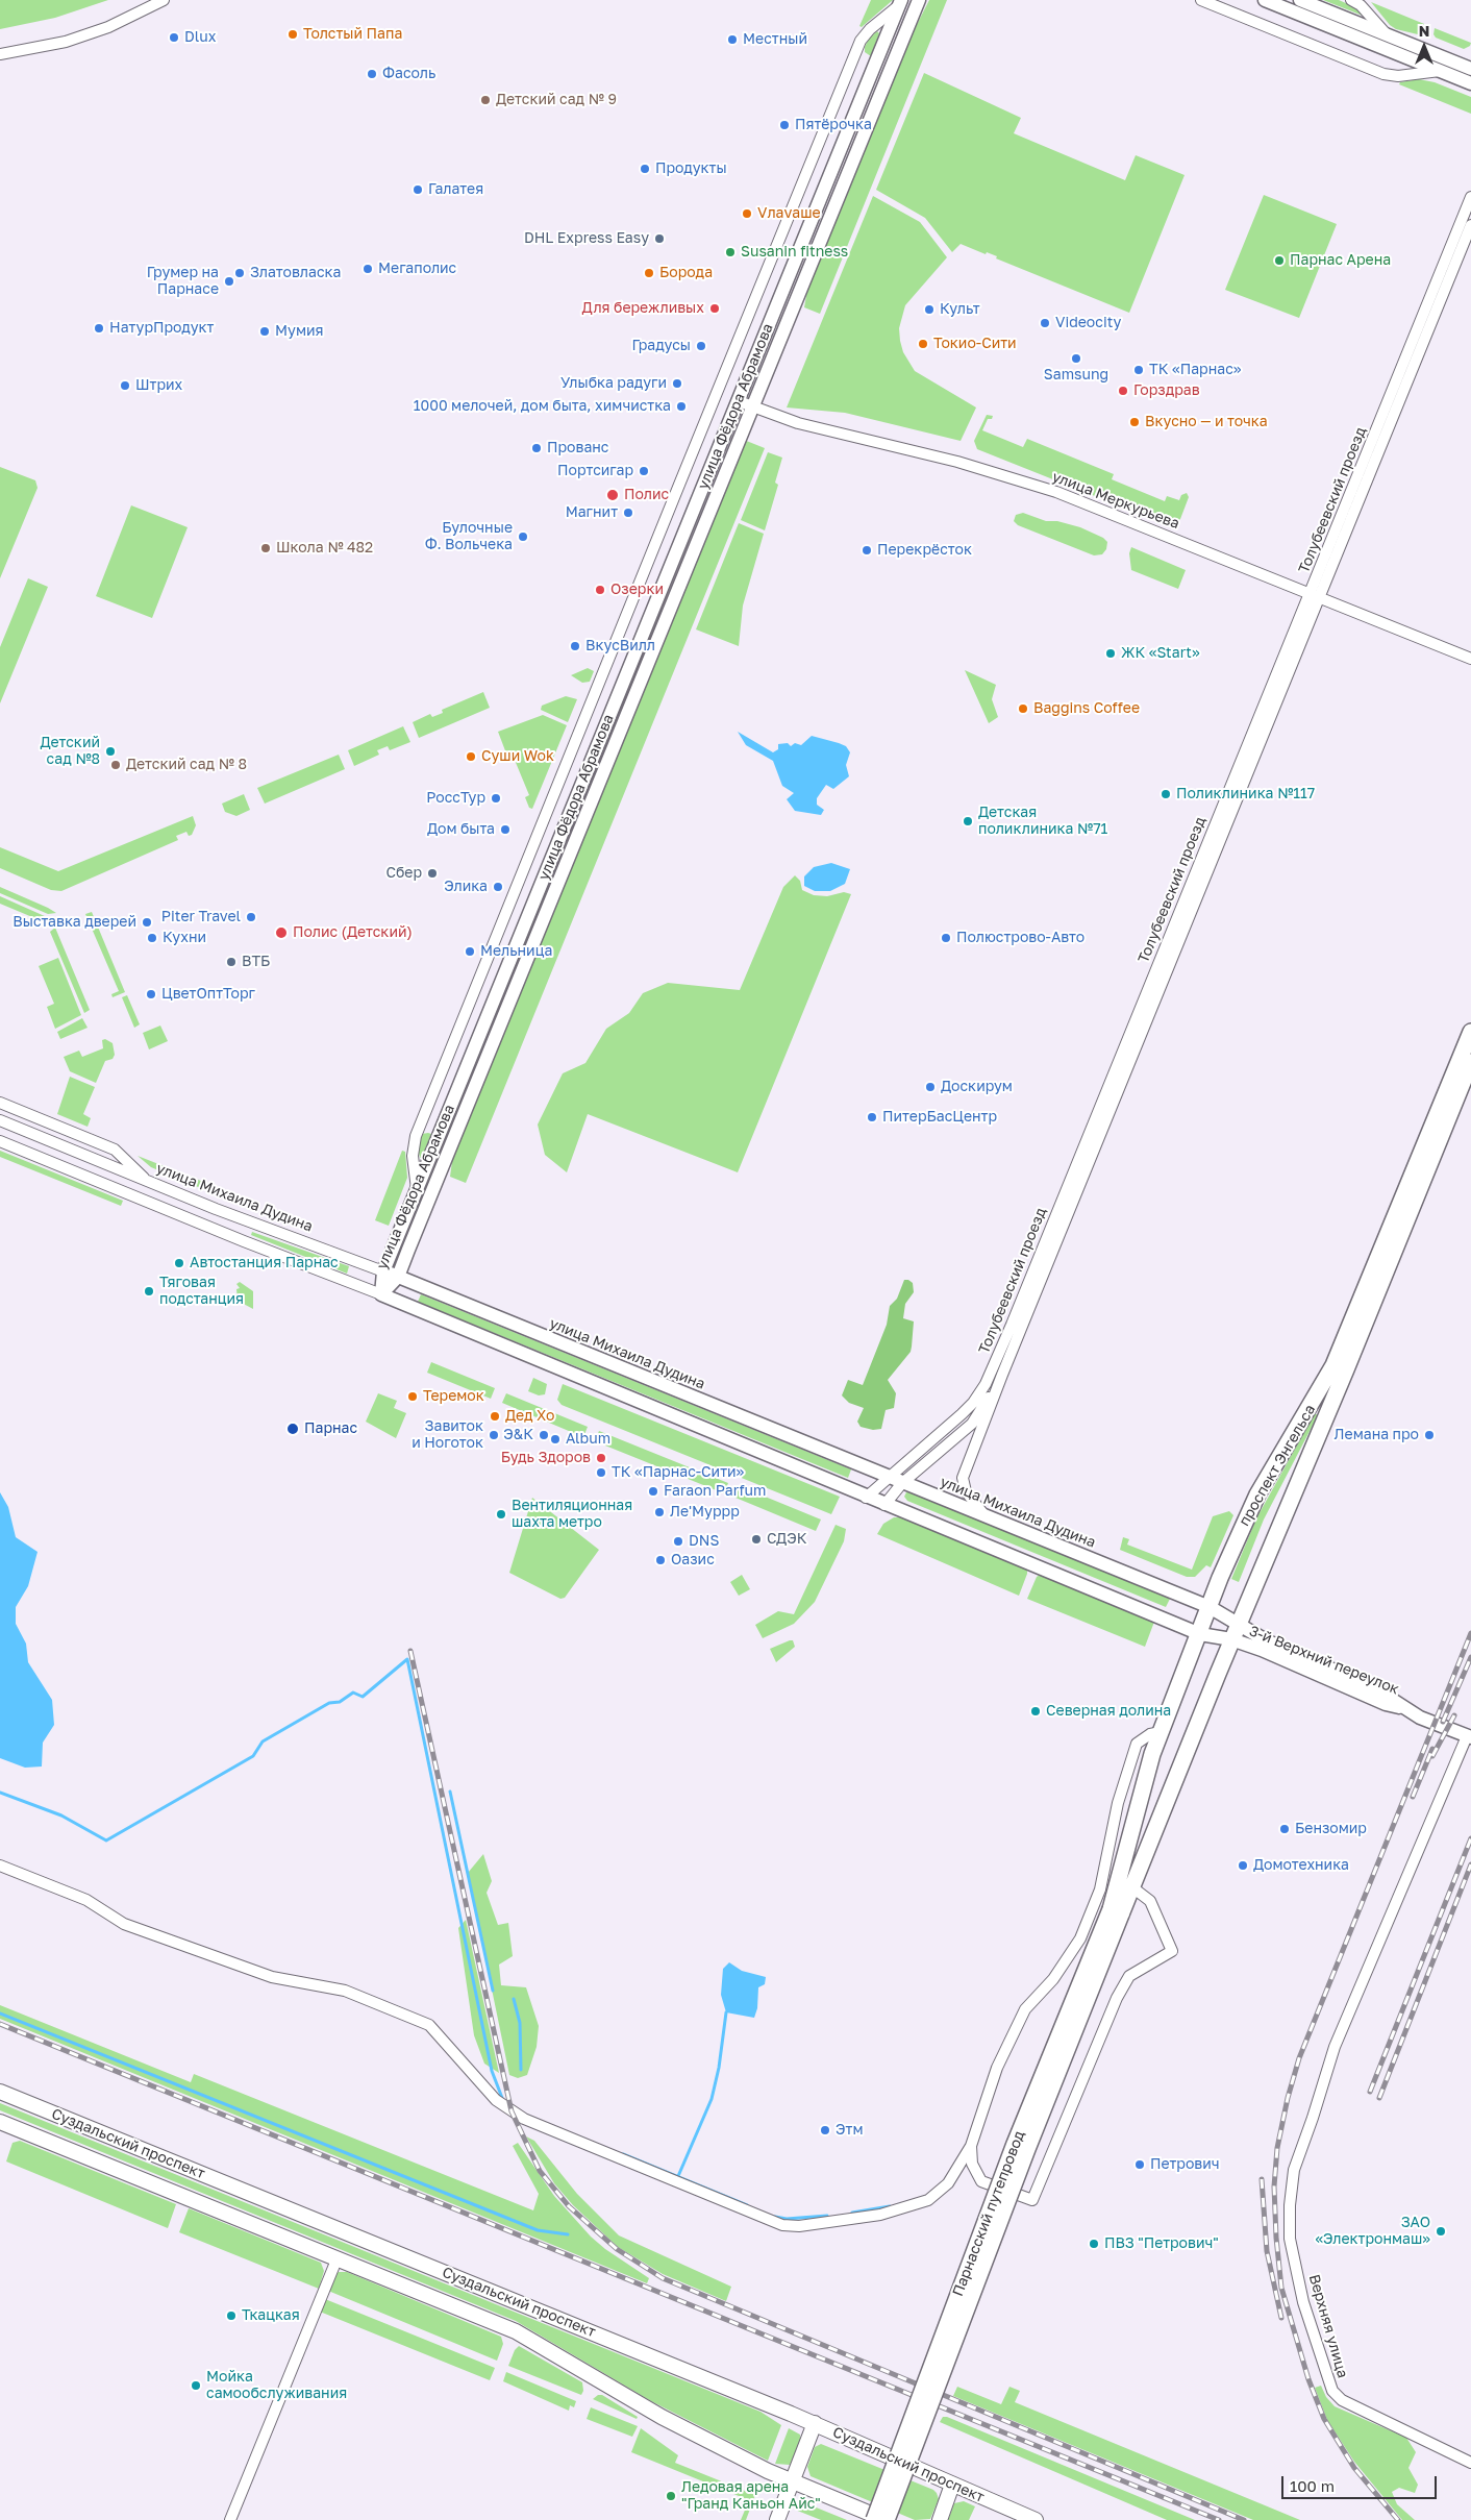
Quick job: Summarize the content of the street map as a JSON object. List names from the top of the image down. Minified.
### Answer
{"streets":{"main road":["проспект Энгельса","Суздальский проспект","Парнасский путепровод"],"street":["улица Фёдора Абрамова","улица Меркурьева","Толубеевский проезд","улица Михаила Дудина","3-й Верхний переулок","Верхняя улица"]},"crossings":[["улица Фёдора Абрамова","улица Меркурьева"],["улица Фёдора Абрамова","улица Михаила Дудина"],["улица Меркурьева","Толубеевский проезд"],["Толубеевский проезд","улица Михаила Дудина"],["улица Михаила Дудина","проспект Энгельса"],["улица Михаила Дудина","3-й Верхний переулок"],["проспект Энгельса","3-й Верхний переулок"],["проспект Энгельса","Парнасский путепровод"],["3-й Верхний переулок","Верхняя улица"],["Суздальский проспект","Парнасский путепровод"]],"places":["Толстый Папа","Dlux","Местный","Фасоль","Детский сад № 9","Пятёрочка","Продукты","Галатея","Vлаvаше","DHL Express Easy","Susanin fitness","Парнас Арена","Мегаполис","Златовласка","Борода","Грумер на Парнасе","Для бережливых","Культ","Videocity","НатурПродукт","Мумия","Токио-Сити","Градусы","Samsung","ТК «Парнас»","Улыбка радуги","Штрих","Горздрав","1000 мелочей, дом быта, химчистка","Вкусно — и точка","Прованс","Портсигар","Полис","Магнит","Булочные Ф. Вольчека","Школа № 482","Перекрёсток","Озерки","ВкусВилл","ЖК «Start»","Baggins Coffee","Детский сад №8","Суши Wok","Детский сад № 8","Поликлиника №117","РоссТур","Детская поликлиника №71","Дом быта","Сбер","Элика","Piter Travel","Выставка дверей","Полис (Детский)","Кухни","Полюстрово-Авто","Мельница","ВТБ","ЦветОптТорг","Доскирум","ПитерБасЦентр","Автостанция Парнас","Тяговая подстанция","Теремок","Дед Хо","Парнас","Завиток и Ноготок","Э&К","Лемана про","Album","Будь Здоров","ТК «Парнас-Сити»","Faraon Parfum","Ле'Муррр","Вентиляционная шахта метро","СДЭК","DNS","Оазис","Северная долина","Бензомир","Домотехника","Этм","Петрович","ЗАО «Электронмаш»","ПВЗ \"Петрович\"","Ткацкая","Мойка самообслуживания","Ледовая арена \"Гранд Каньон Айс\""],"scale_bar":"100 m","north":"top"}
